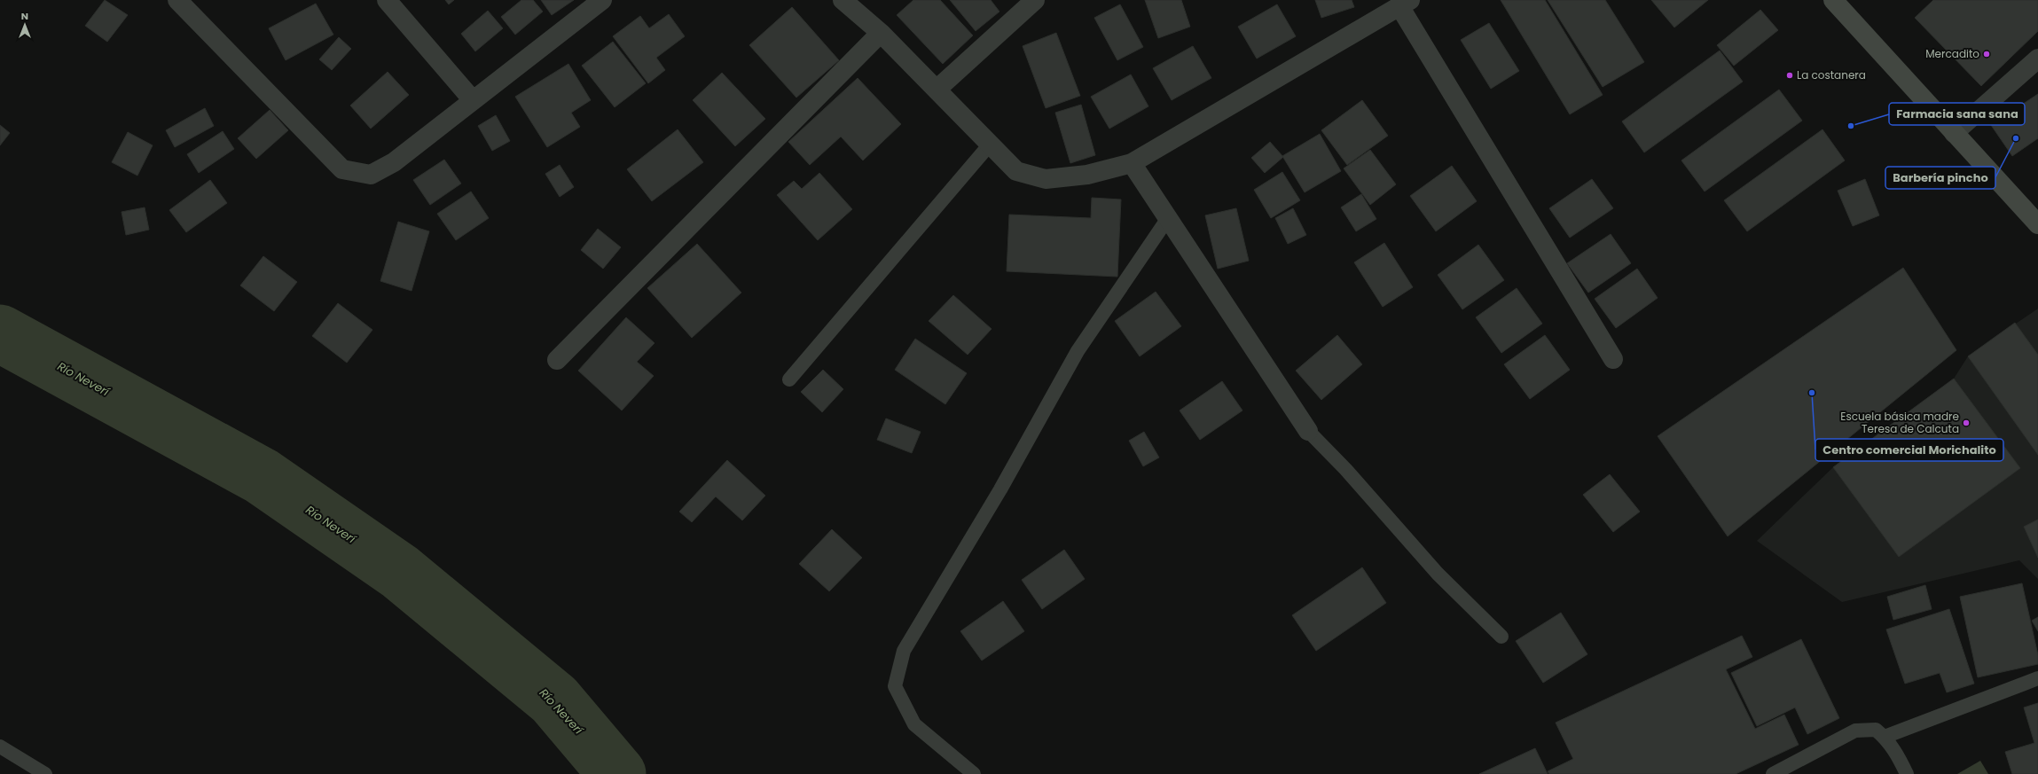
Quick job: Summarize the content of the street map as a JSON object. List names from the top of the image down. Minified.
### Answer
{"water":["Río Neverí"],"places":["Mercadito","La costanera","Farmacia sana sana","Barbería pincho","Centro comercial Morichalito","Escuela básica madre Teresa de Calcuta"],"north":"top"}
